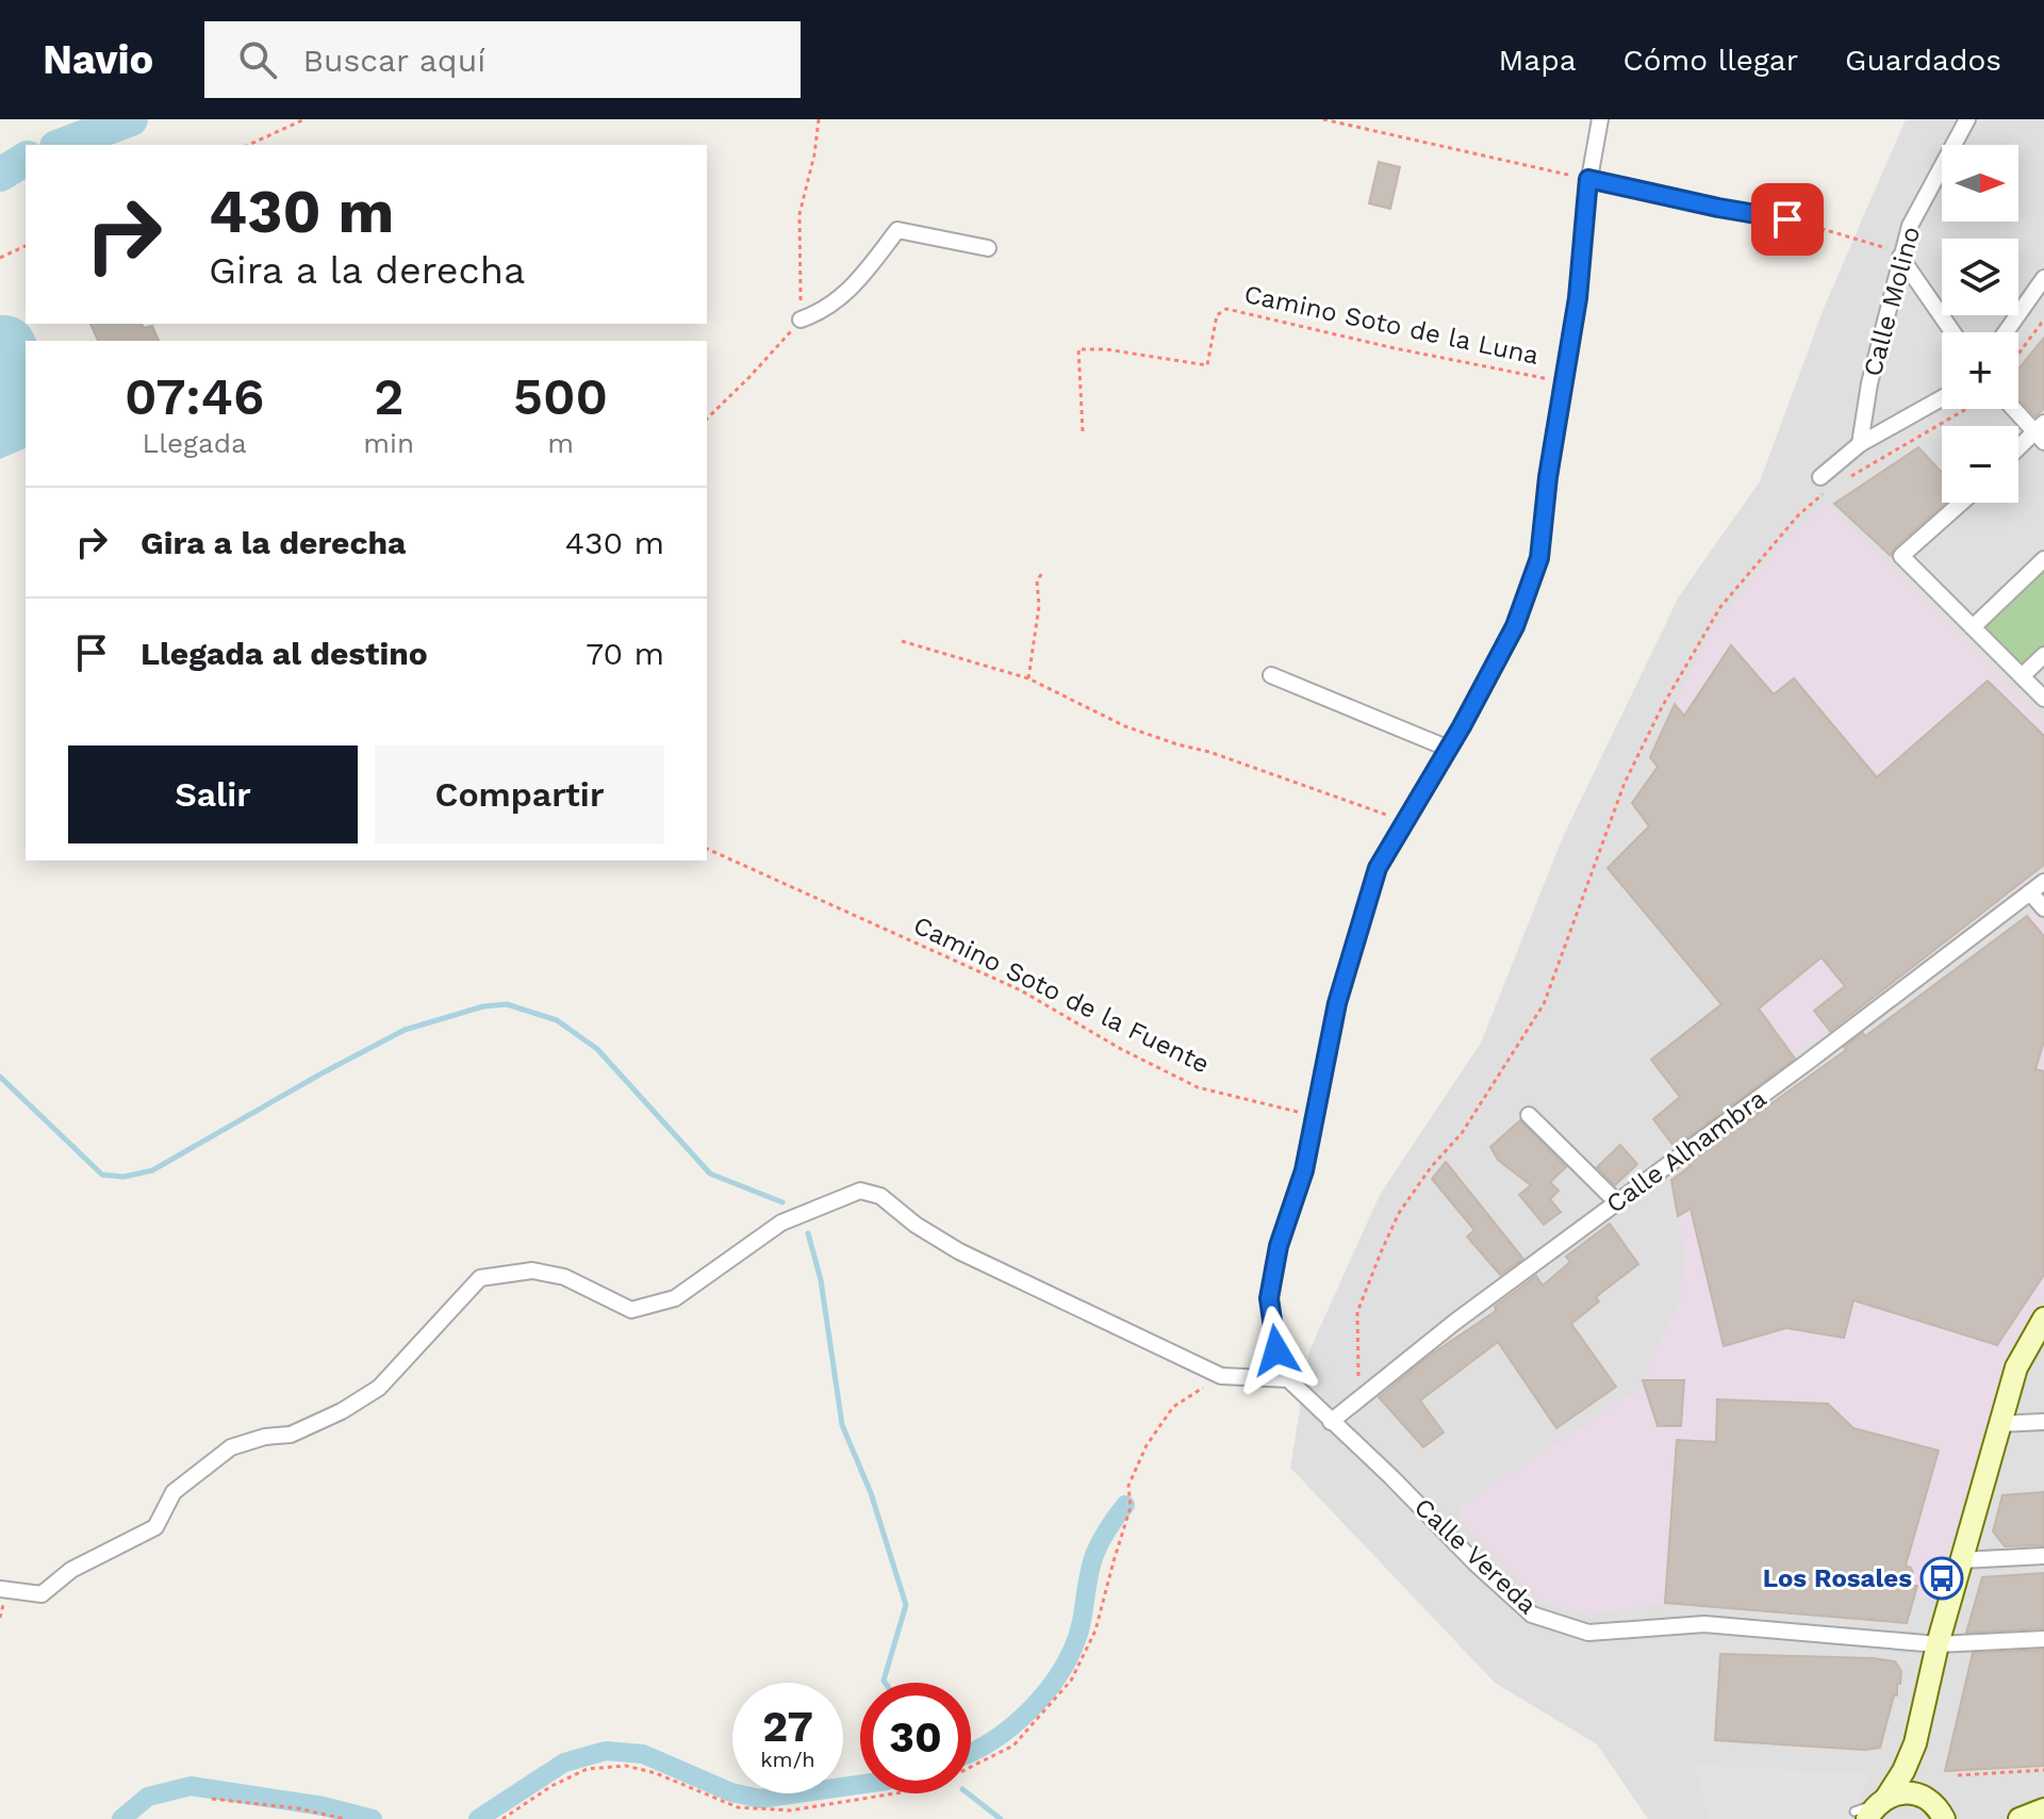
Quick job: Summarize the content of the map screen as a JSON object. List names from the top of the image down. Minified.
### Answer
{"streets":{"street":["Calle Molino","Calle Alhambra","Calle Vereda"],"path":["Camino Soto de la Luna","Camino Soto de la Fuente"]},"crossings":[["Camino Soto de la Luna","Calle Vereda"],["Camino Soto de la Fuente","Calle Vereda"],["Calle Alhambra","Calle Vereda"]],"places":{"bus stop":["Los Rosales"]},"north":"right","page":{"header":"Navio","search":"Buscar aquí","nav":["Mapa","Cómo llegar","Guardados"],"map_buttons":["+","−"],"turn":["430 m","Gira a la derecha"],"eta":["07:46","Llegada","2","min","500","m"],"list":[{"name":"Gira a la derecha","value":"430 m"},{"name":"Llegada al destino","value":"70 m"}],"buttons":["Salir","Compartir"],"speed":"27 km/h","limit":"30"}}
